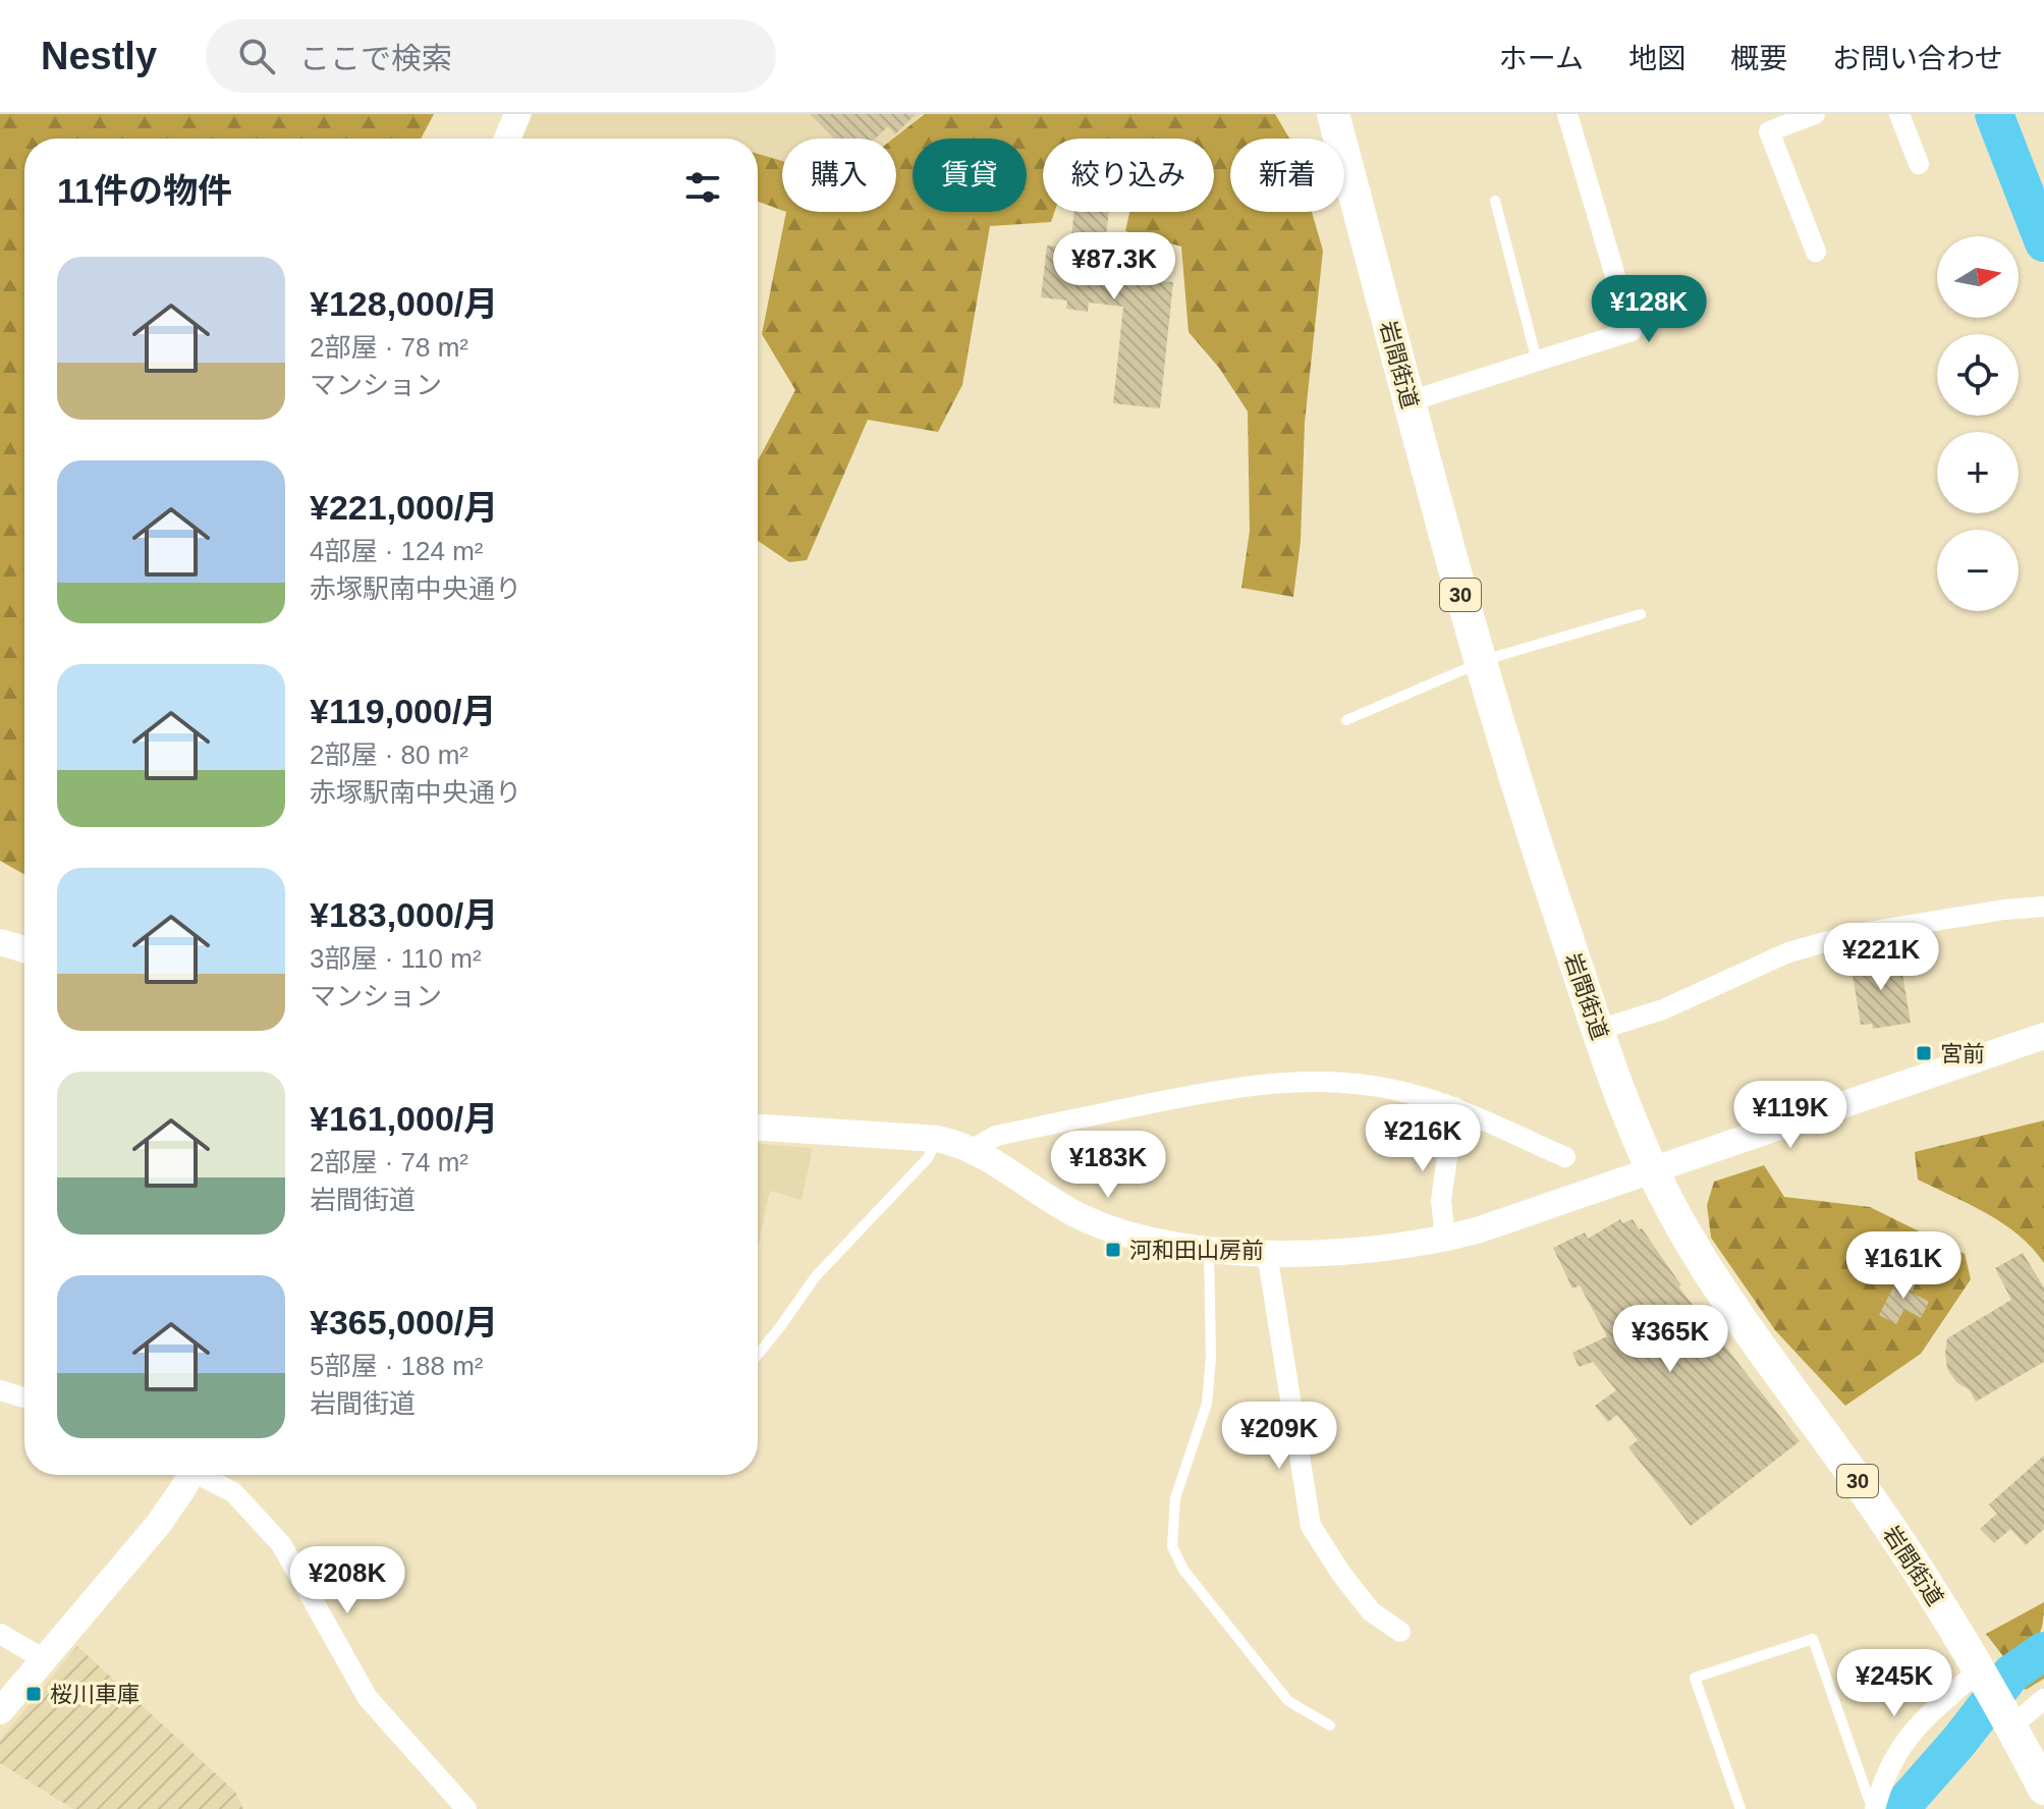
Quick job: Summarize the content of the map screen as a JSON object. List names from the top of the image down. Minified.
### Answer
{"streets":{"main road":["岩間街道","30"]},"places":{"transit":["宮前","河和田山房前","桜川車庫"]},"north":"right","page":{"header":"Nestly","search":"ここで検索","nav":["ホーム","地図","概要","お問い合わせ"],"chip":["購入","賃貸","絞り込み","新着"],"heading":"11件の物件","price":["¥87.3K","¥128K","¥221K","¥119K","¥216K","¥183K","¥161K","¥365K","¥209K","¥208K","¥245K"],"map_buttons":["+","−"],"list":[{"name":"¥128,000/月","note":"2部屋 · 78 m² · マンション"},{"name":"¥221,000/月","note":"4部屋 · 124 m² · 赤塚駅南中央通り"},{"name":"¥119,000/月","note":"2部屋 · 80 m² · 赤塚駅南中央通り"},{"name":"¥183,000/月","note":"3部屋 · 110 m² · マンション"},{"name":"¥161,000/月","note":"2部屋 · 74 m² · 岩間街道"},{"name":"¥365,000/月","note":"5部屋 · 188 m² · 岩間街道"}]}}
